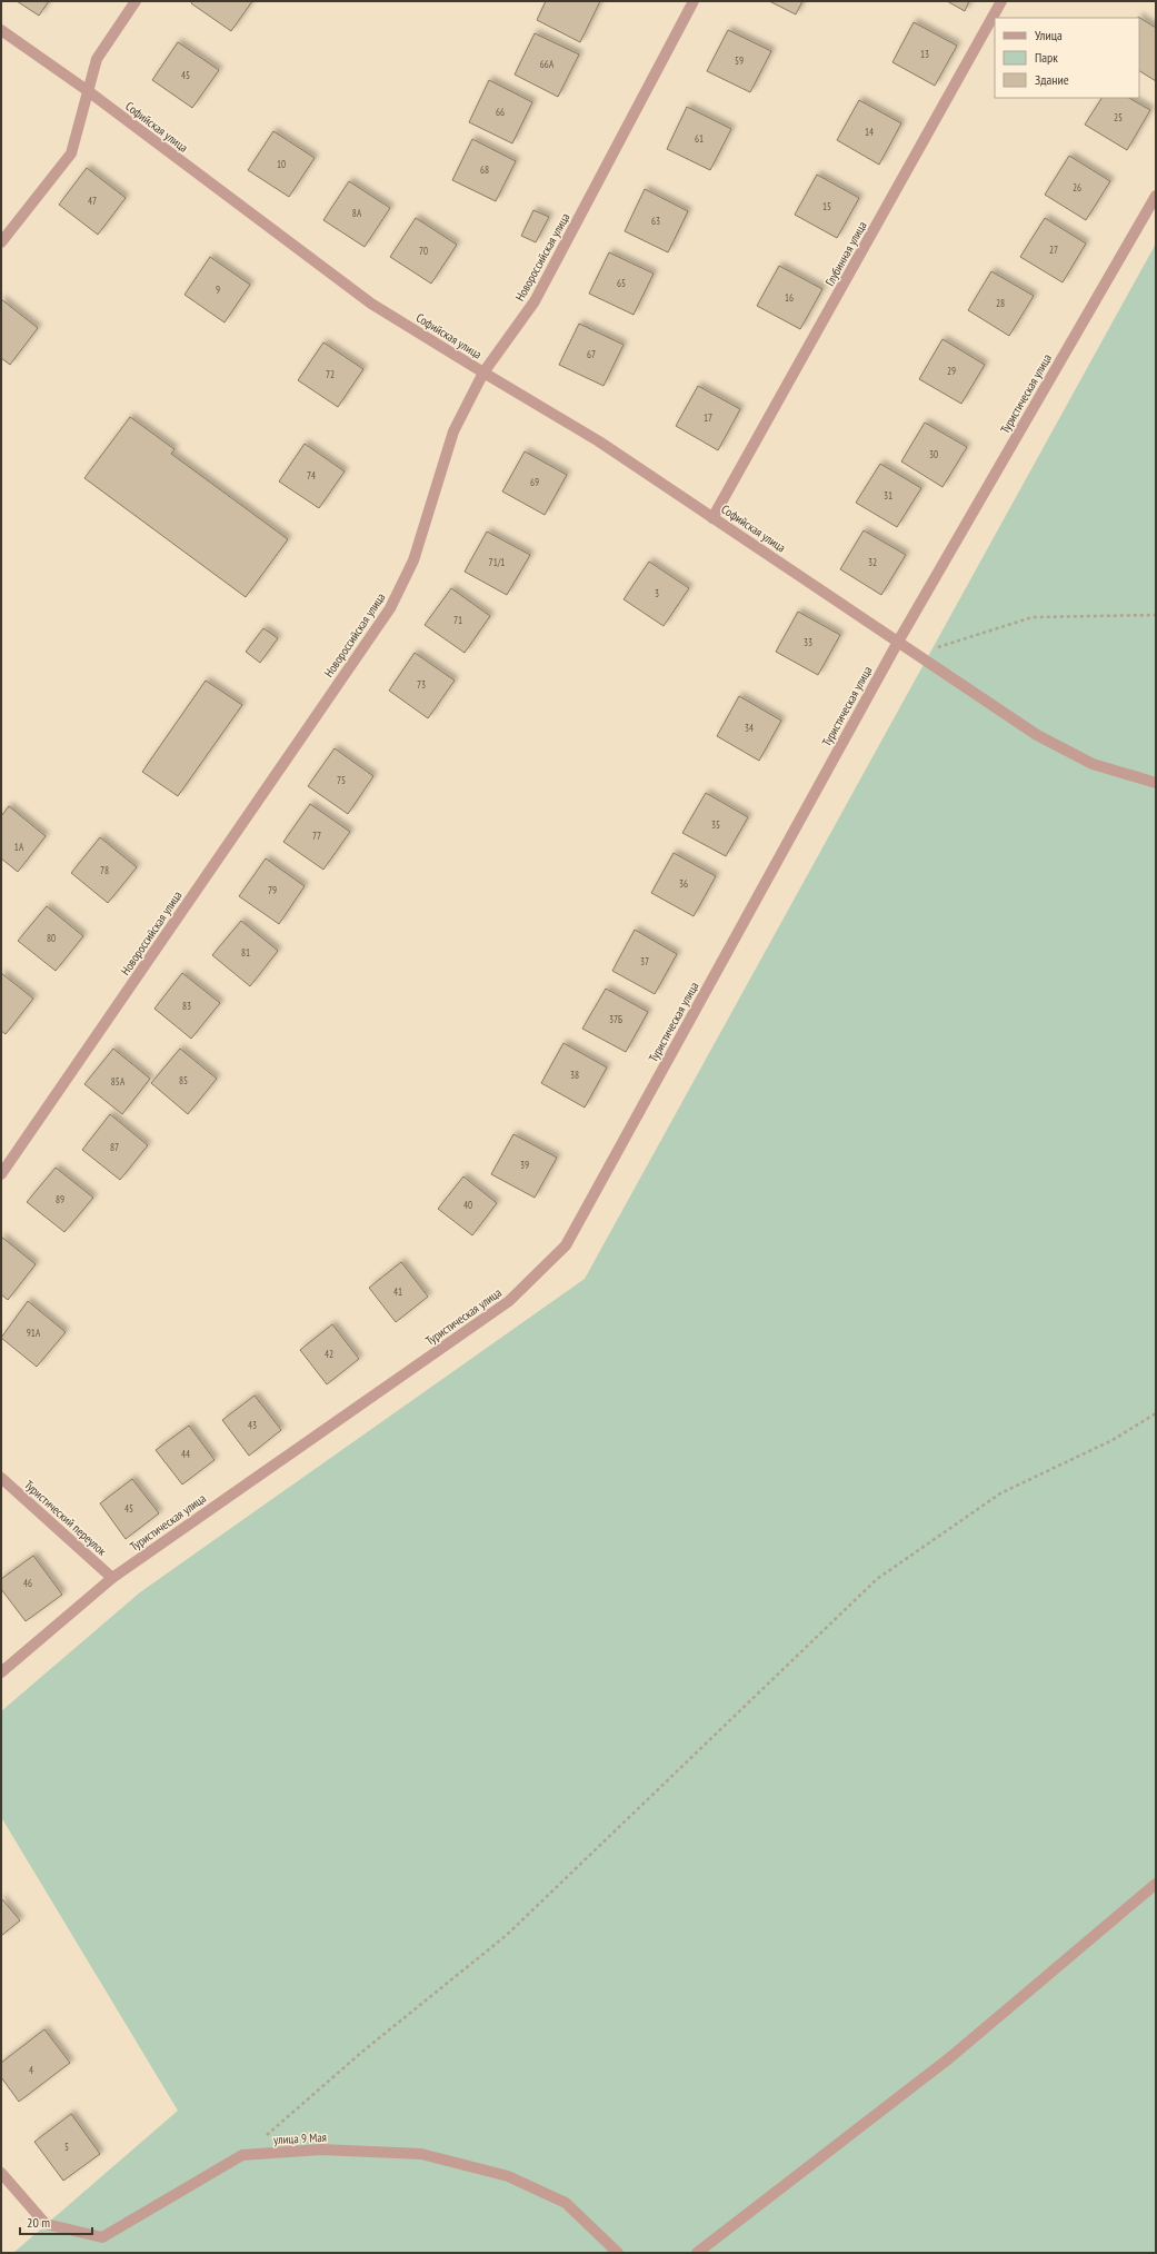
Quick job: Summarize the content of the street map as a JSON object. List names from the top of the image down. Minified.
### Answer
{"streets":{"street":["Софийская улица","Глубинная улица","Новороссийская улица","Туристическая улица","Туристический переулок","улица 9 Мая"]},"crossings":[["Софийская улица","Глубинная улица"],["Софийская улица","Новороссийская улица"],["Софийская улица","Туристическая улица"],["Туристическая улица","Туристический переулок"]],"house_numbers":["13","59","66А","45","66","25","14","61","10","68","26","47","15","8А","63","27","70","65","9","16","28","67","29","72","17","30","74","69","31","71/1","32","3","71","33","73","34","75","35","77","1А","78","36","79","80","81","37","83","37Б","38","85","85А","87","39","89","40","41","91А","42","43","44","45","46","4","5"],"legend":["Улица","Парк","Здание"],"scale_bar":"20 m"}
